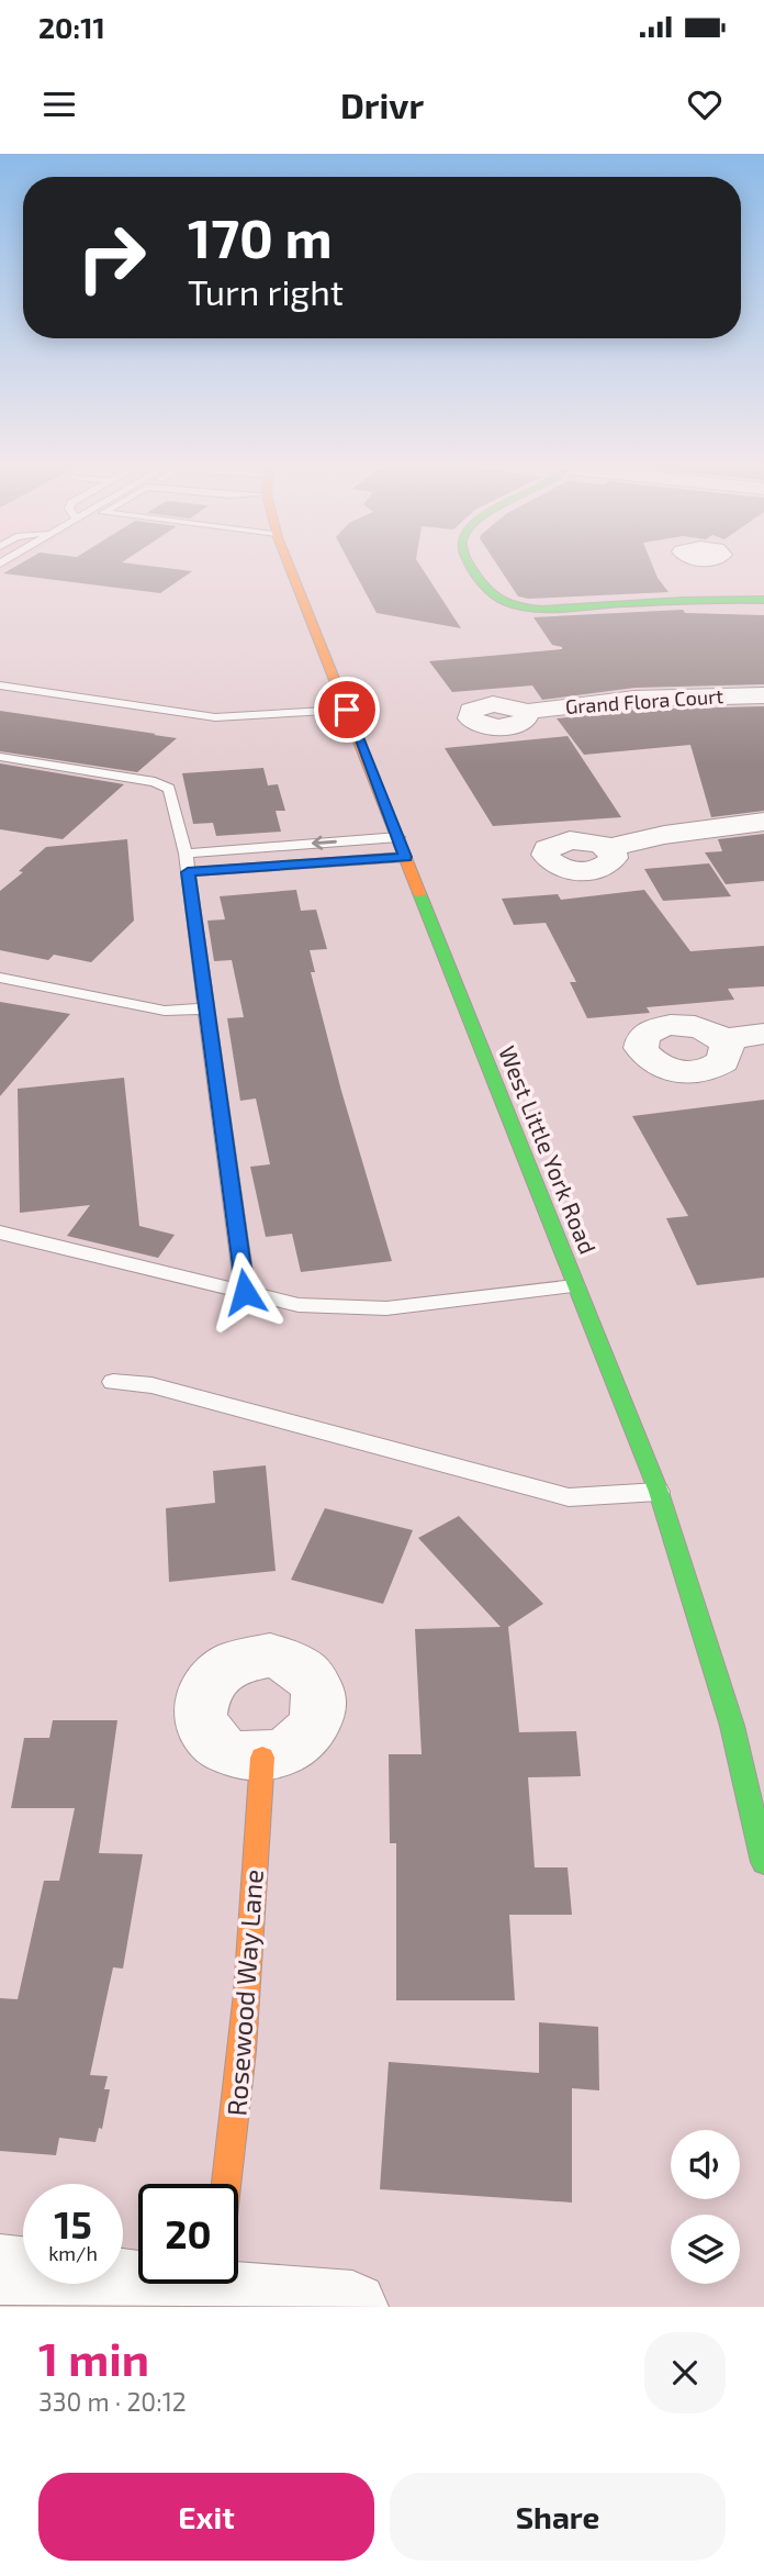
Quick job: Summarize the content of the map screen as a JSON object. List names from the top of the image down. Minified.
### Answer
{"streets":{"main road":["West Little York Road","Rosewood Way Lane"],"street":["Grand Flora Court"]},"page":{"status":"20:11","header":"Drivr","turn":["170 m","Turn right"],"speed":"15 km/h","limit":"20","heading":["1 min","330 m · 20:12"],"buttons":["Exit","Share"]}}
